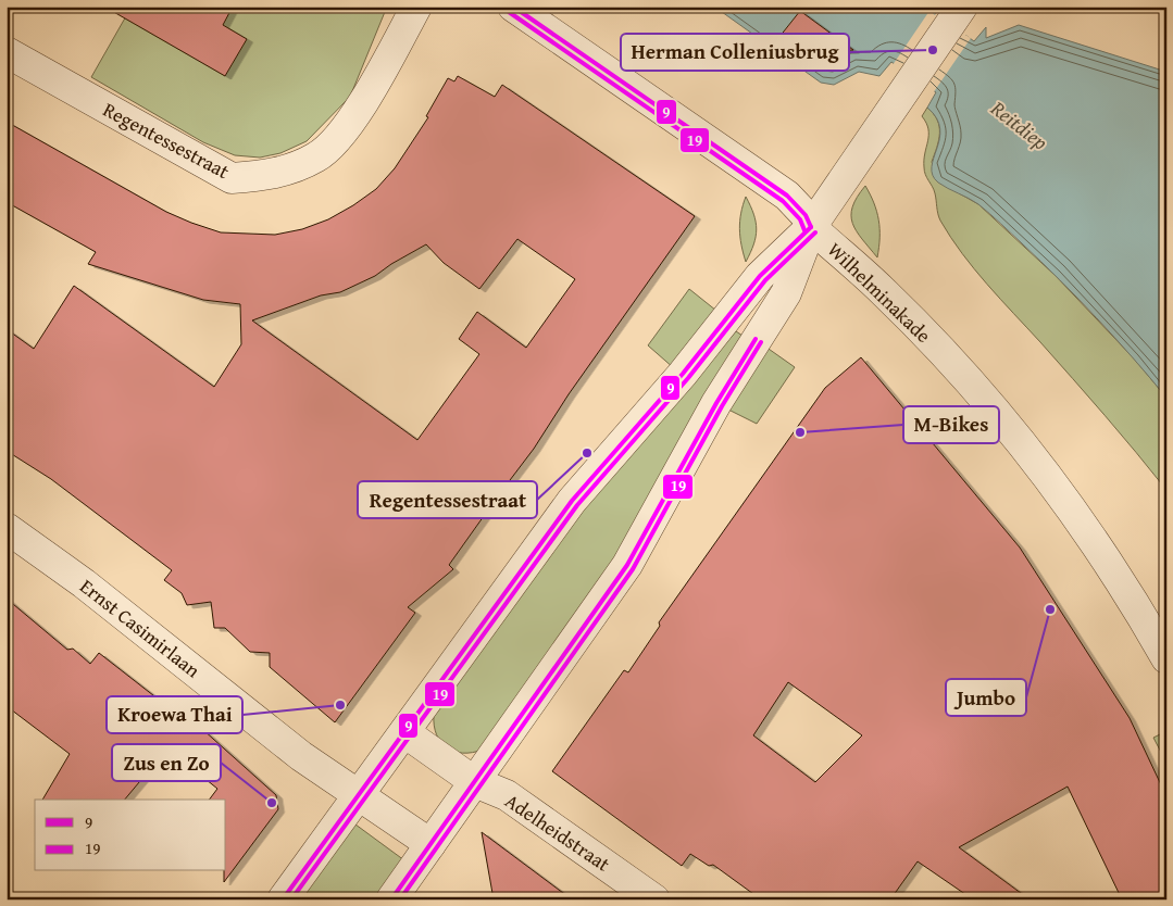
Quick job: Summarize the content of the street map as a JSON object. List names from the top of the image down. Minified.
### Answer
{"streets":{"street":["Regentessestraat","Wilhelminakade","Ernst Casimirlaan","Adelheidstraat"]},"water":["Reitdiep"],"places":["Herman Colleniusbrug","M-Bikes","Regentessestraat","Jumbo","Kroewa Thai","Zus en Zo"],"lines":["transit line 9","transit line 19"],"legend":["9","19"]}
